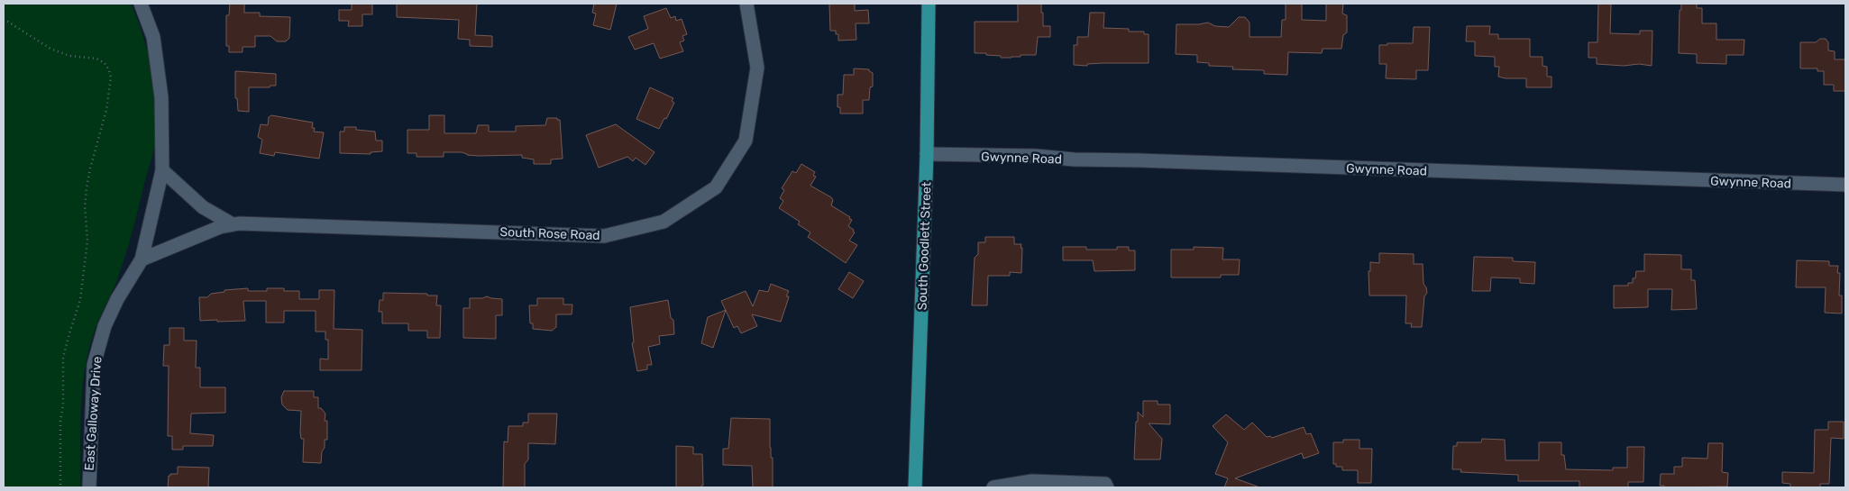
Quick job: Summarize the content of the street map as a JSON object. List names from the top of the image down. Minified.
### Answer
{"streets":{"main road":["South Goodlett Street"],"street":["Gwynne Road","South Rose Road","East Galloway Drive"]},"crossings":[["Gwynne Road","South Goodlett Street"],["South Rose Road","East Galloway Drive"]]}
